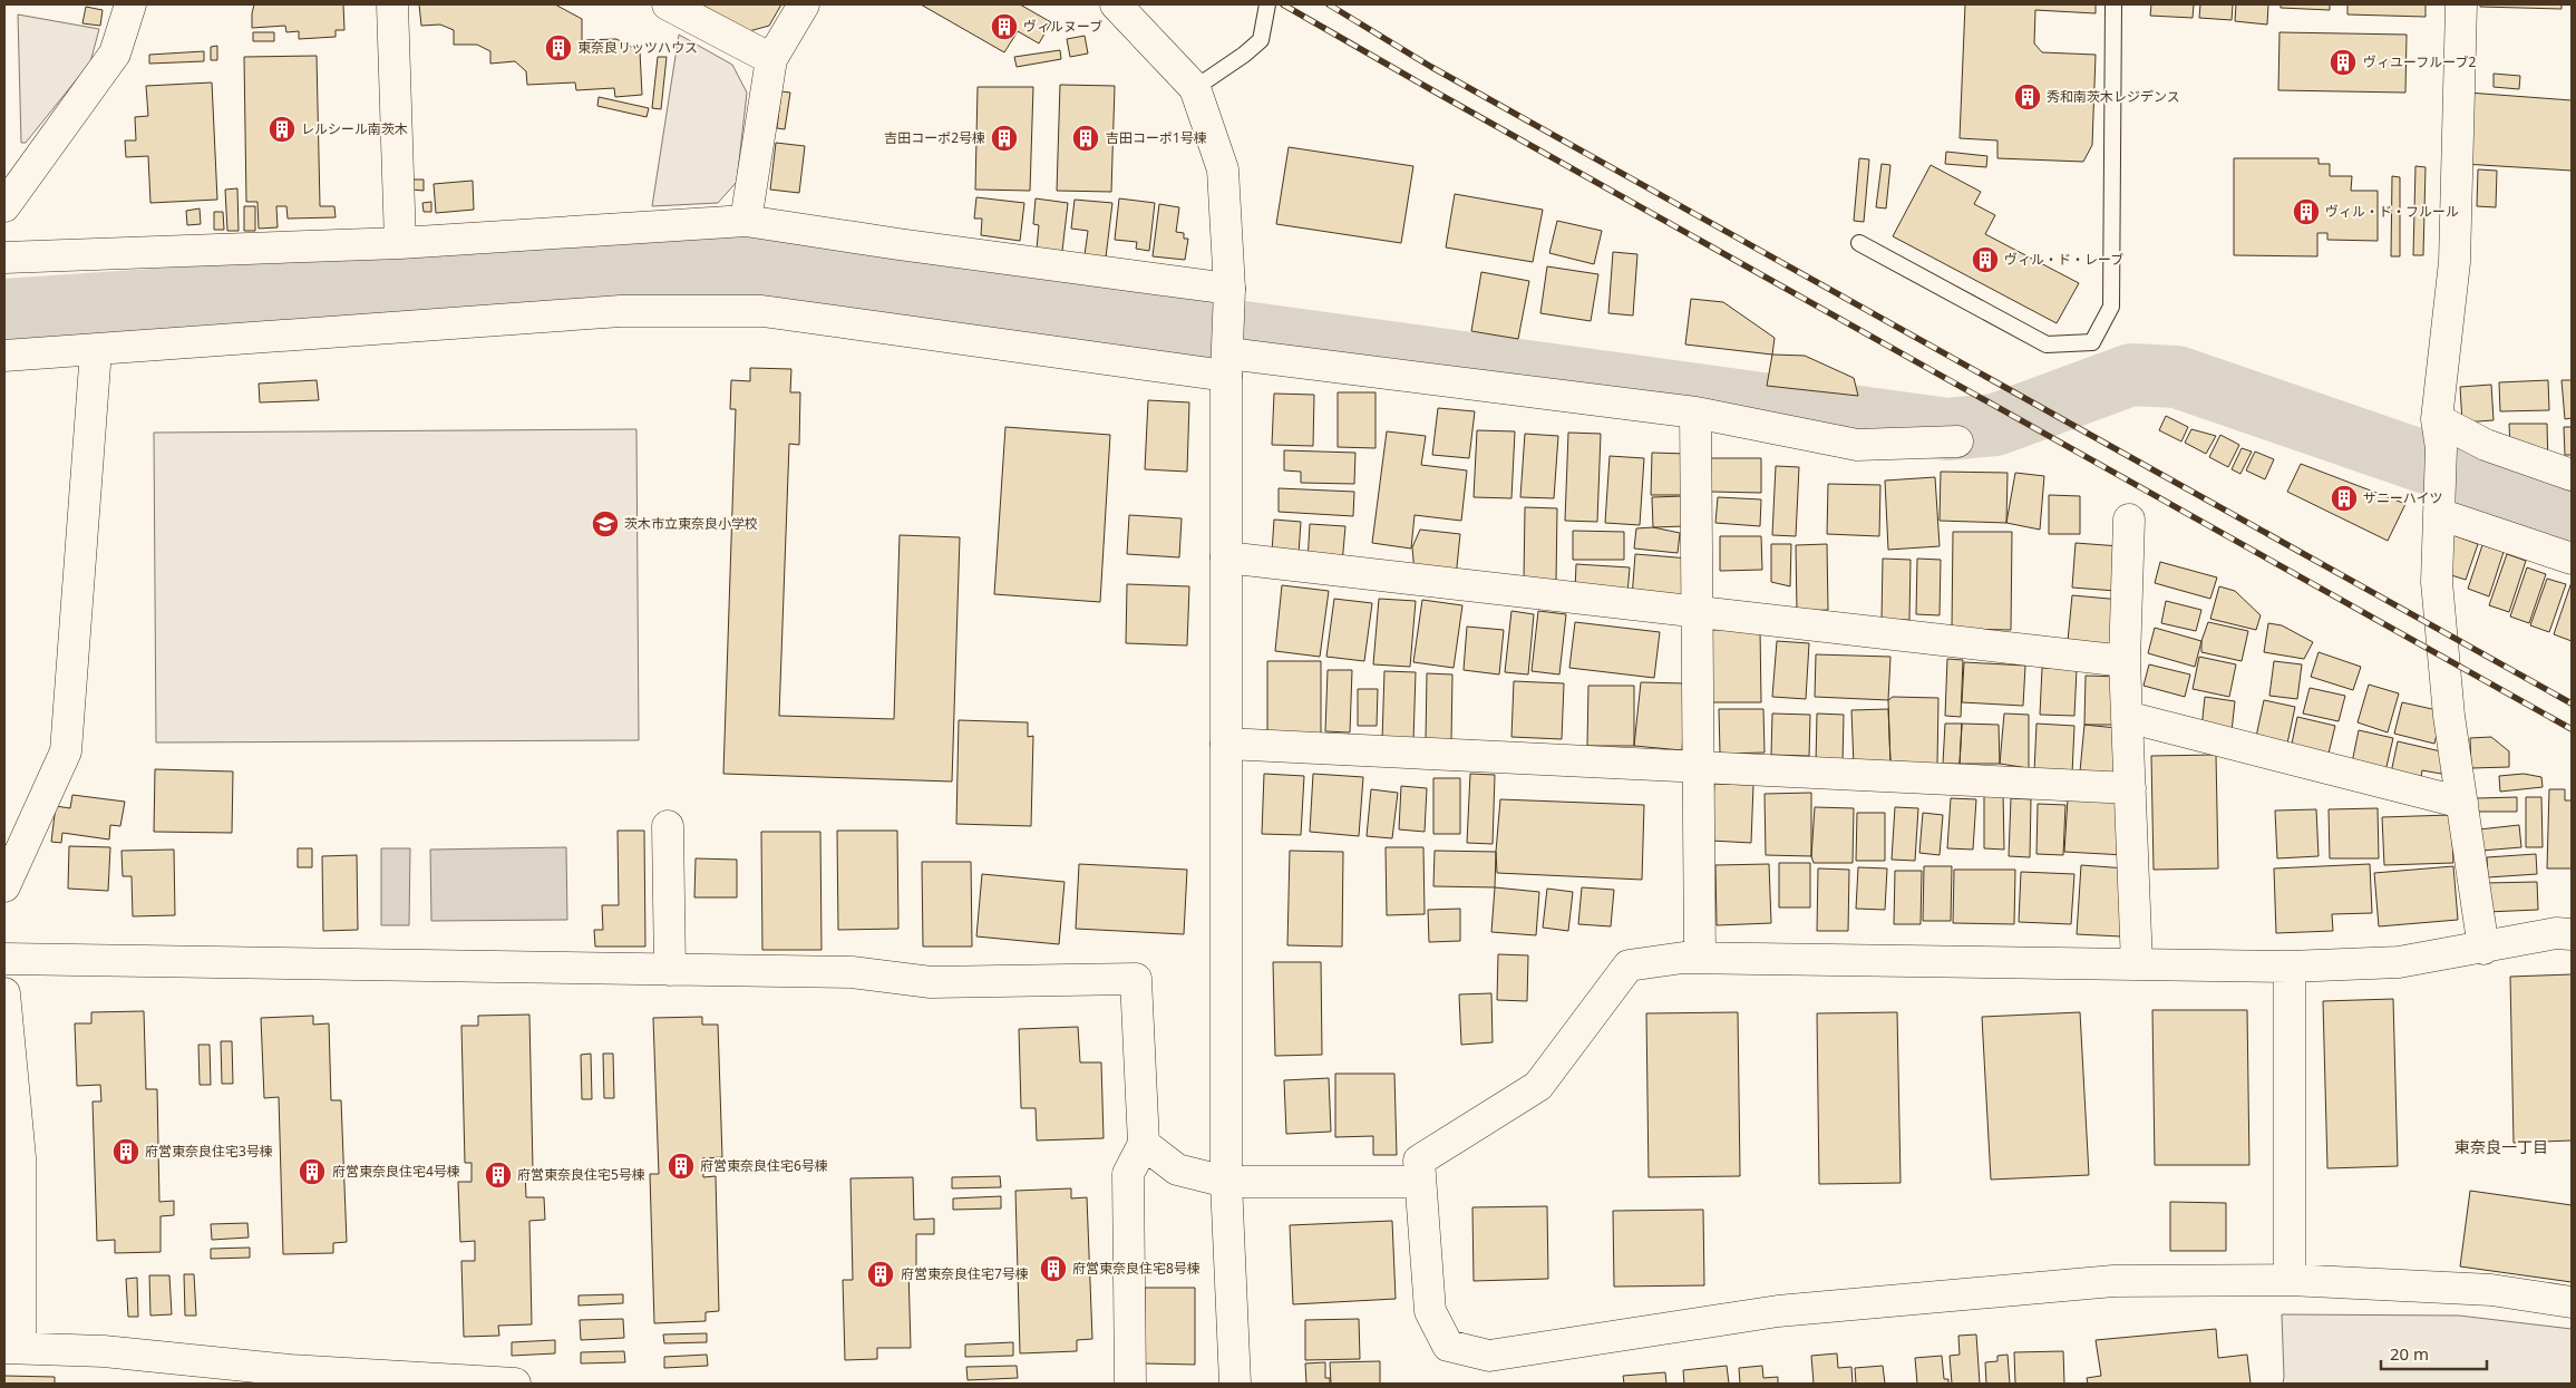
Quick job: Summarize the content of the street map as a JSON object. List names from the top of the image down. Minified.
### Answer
{"districts":["東奈良一丁目"],"places":{"building":["ヴィルヌーブ","東奈良リッツハウス","ヴィユーフルーブ2","秀和南茨木レジデンス","レルシール南茨木","吉田コーポ2号棟","吉田コーポ1号棟","ヴィル・ド・フルール","ヴィル・ド・レーブ","サニーハイツ","府営東奈良住宅3号棟","府営東奈良住宅6号棟","府営東奈良住宅4号棟","府営東奈良住宅5号棟","府営東奈良住宅8号棟","府営東奈良住宅7号棟"],"school or university":["茨木市立東奈良小学校"]},"scale_bar":"20 m"}
